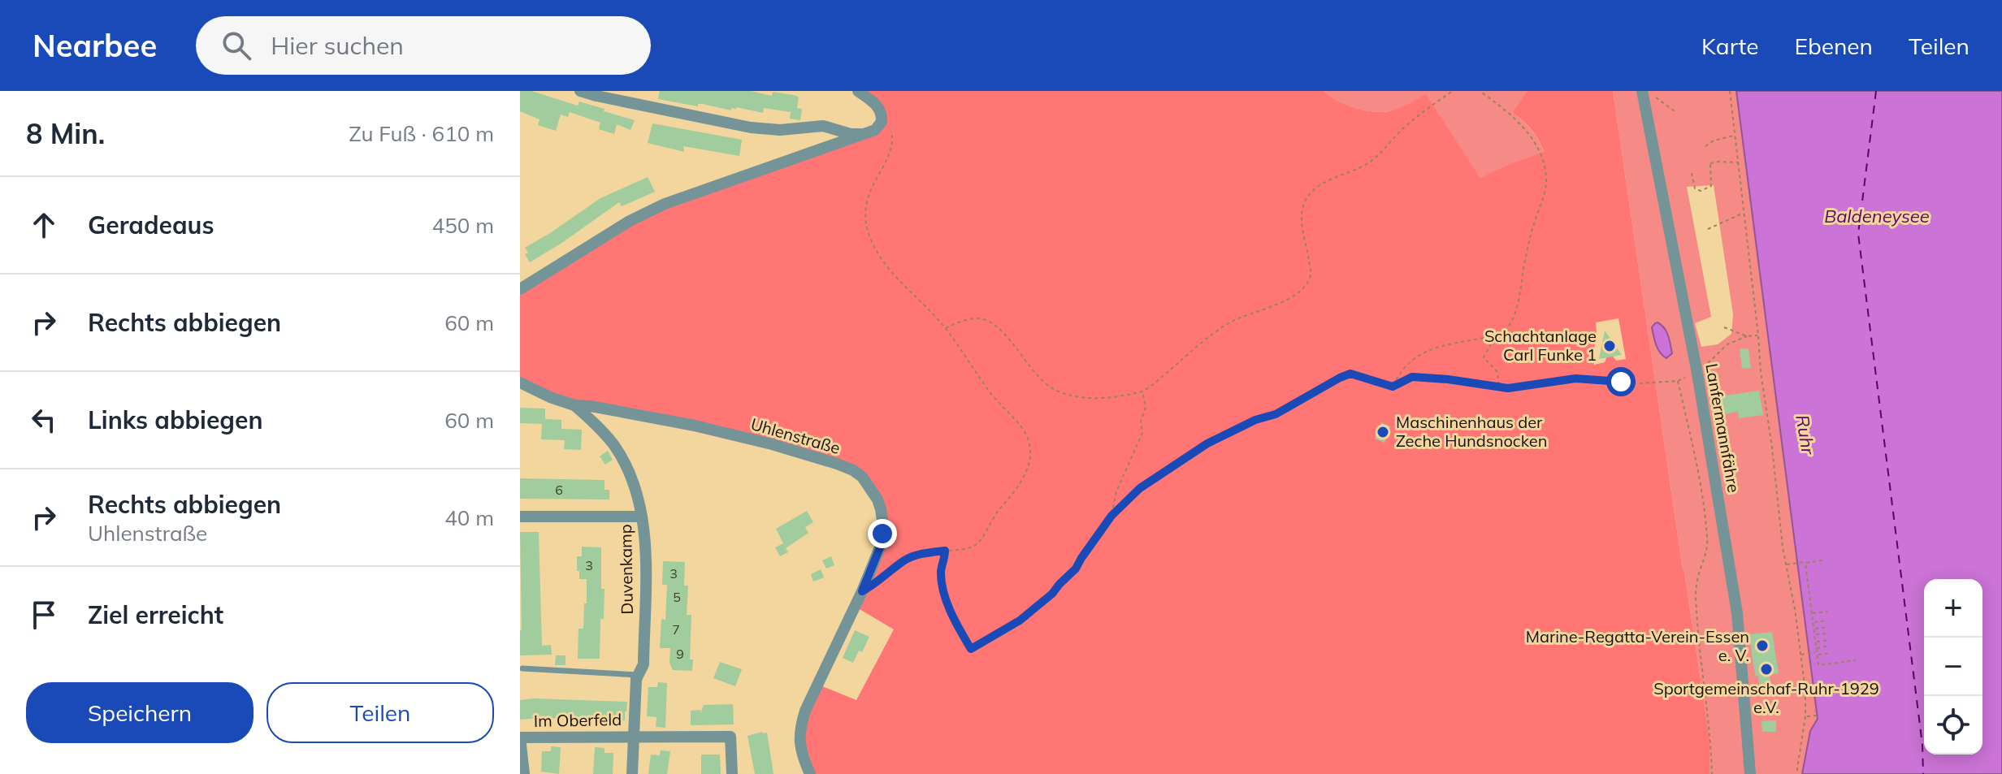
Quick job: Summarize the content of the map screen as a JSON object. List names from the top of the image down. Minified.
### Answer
{"streets":{"street":["Lanfermannfähre","Uhlenstraße","Duvenkamp","Im Oberfeld"]},"crossings":[["Uhlenstraße","Duvenkamp"],["Duvenkamp","Im Oberfeld"]],"water":["Baldeneysee","Ruhr"],"places":["Schachtanlage Carl Funke 1","Maschinenhaus der Zeche Hundsnocken","Marine-Regatta-Verein-Essen e. V.","Sportgemeinschaf-Ruhr-1929 e.V."],"house_numbers":["6","3","3","5","7","9"],"page":{"header":"Nearbee","search":"Hier suchen","nav":["Karte","Ebenen","Teilen"],"heading":["8 Min.","Zu Fuß · 610 m"],"list":[["Geradeaus","450 m"],["Rechts abbiegen","60 m"],["Links abbiegen","60 m"],["Rechts abbiegen","Uhlenstraße","40 m"],"Ziel erreicht"],"map_buttons":["+","−"],"buttons":["Speichern","Teilen"]}}
